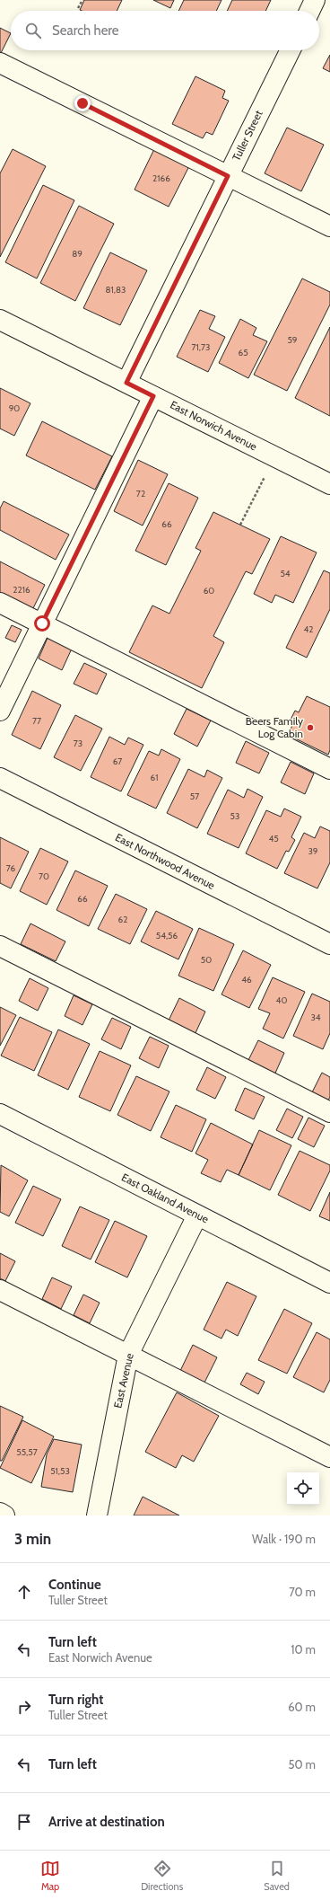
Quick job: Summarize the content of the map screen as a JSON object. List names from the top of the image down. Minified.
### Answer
{"streets":{"street":["Tuller Street","East Norwich Avenue","East Northwood Avenue","East Oakland Avenue","East Avenue"]},"crossings":[["Tuller Street","East Norwich Avenue"],["East Oakland Avenue","East Avenue"]],"places":["Beers Family Log Cabin"],"house_numbers":["2166","89","81,83","59","71,73","65","90","72","66","54","2216","60","42","77","73","67","61","57","53","45","39","76","70","66","62","54,56","50","46","40","34","55,57","51,53"],"page":{"search":"Search here","heading":["3 min","Walk · 190 m"],"list":[["Continue","Tuller Street","70 m"],["Turn left","East Norwich Avenue","10 m"],["Turn right","Tuller Street","60 m"],["Turn left","50 m"],"Arrive at destination"],"nav":["Map","Directions","Saved"]}}
